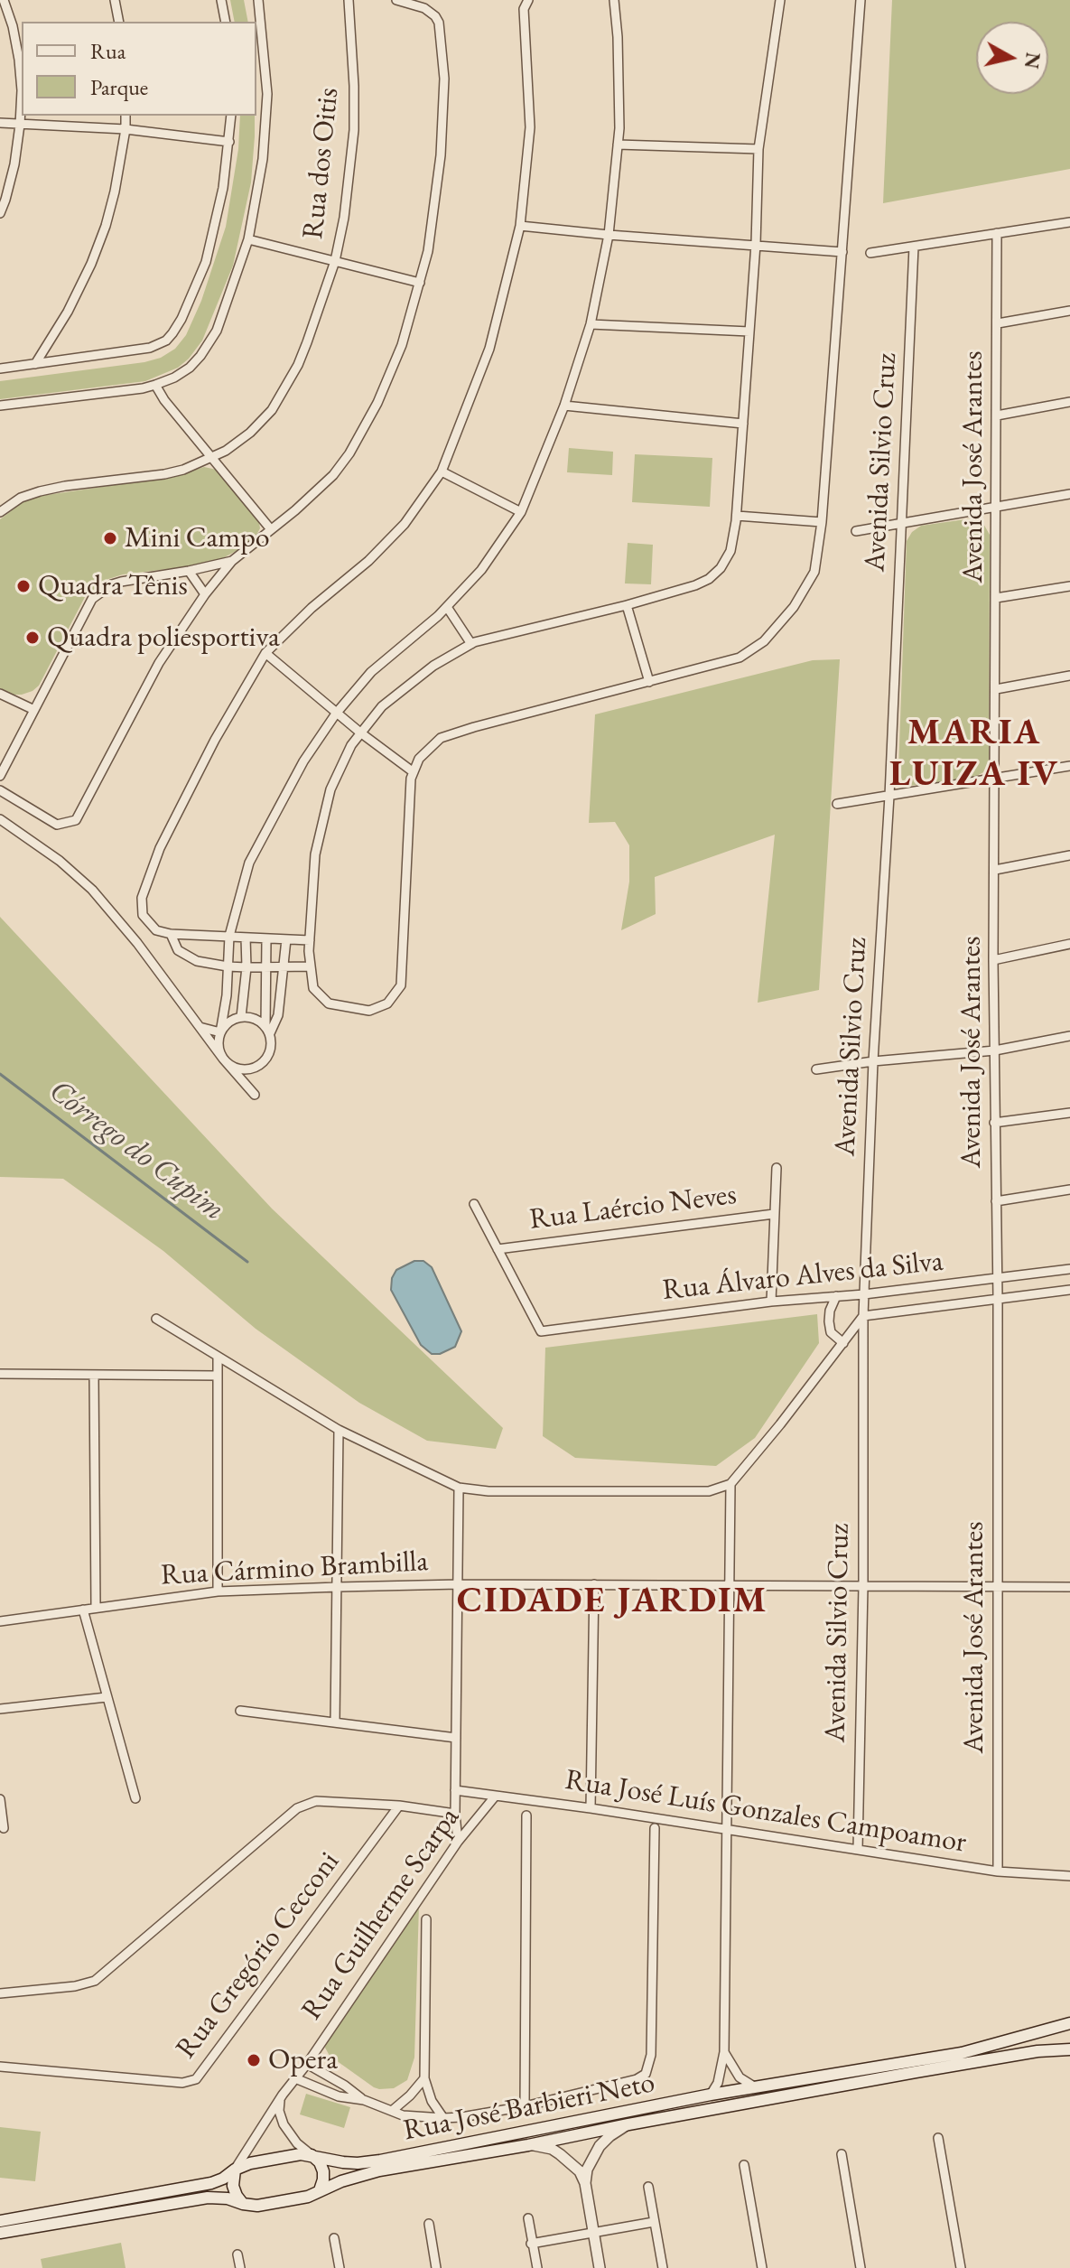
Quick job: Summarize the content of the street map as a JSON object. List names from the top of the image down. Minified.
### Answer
{"streets":{"main road":["Rua José Barbieri Neto"],"street":["Rua dos Oitis","Avenida Silvio Cruz","Avenida José Arantes","Rua Laércio Neves","Rua Álvaro Alves da Silva","Rua Cármino Brambilla","Rua José Luís Gonzales Campoamor","Rua Guilherme Scarpa","Rua Gregório Cecconi"]},"crossings":[["Avenida Silvio Cruz","Rua Álvaro Alves da Silva"],["Avenida Silvio Cruz","Rua Cármino Brambilla"],["Avenida Silvio Cruz","Rua José Luís Gonzales Campoamor"],["Avenida José Arantes","Rua Álvaro Alves da Silva"],["Avenida José Arantes","Rua Cármino Brambilla"],["Avenida José Arantes","Rua José Luís Gonzales Campoamor"],["Rua Laércio Neves","Rua Álvaro Alves da Silva"],["Rua José Luís Gonzales Campoamor","Rua Guilherme Scarpa"],["Rua Guilherme Scarpa","Rua José Barbieri Neto"]],"districts":["MARIA LUIZA IV","CIDADE JARDIM"],"water":["Córrego do Cupim"],"places":["Mini Campo","Quadra Tênis","Quadra poliesportiva","Opera"],"legend":["Rua","Parque"],"north":"right"}
